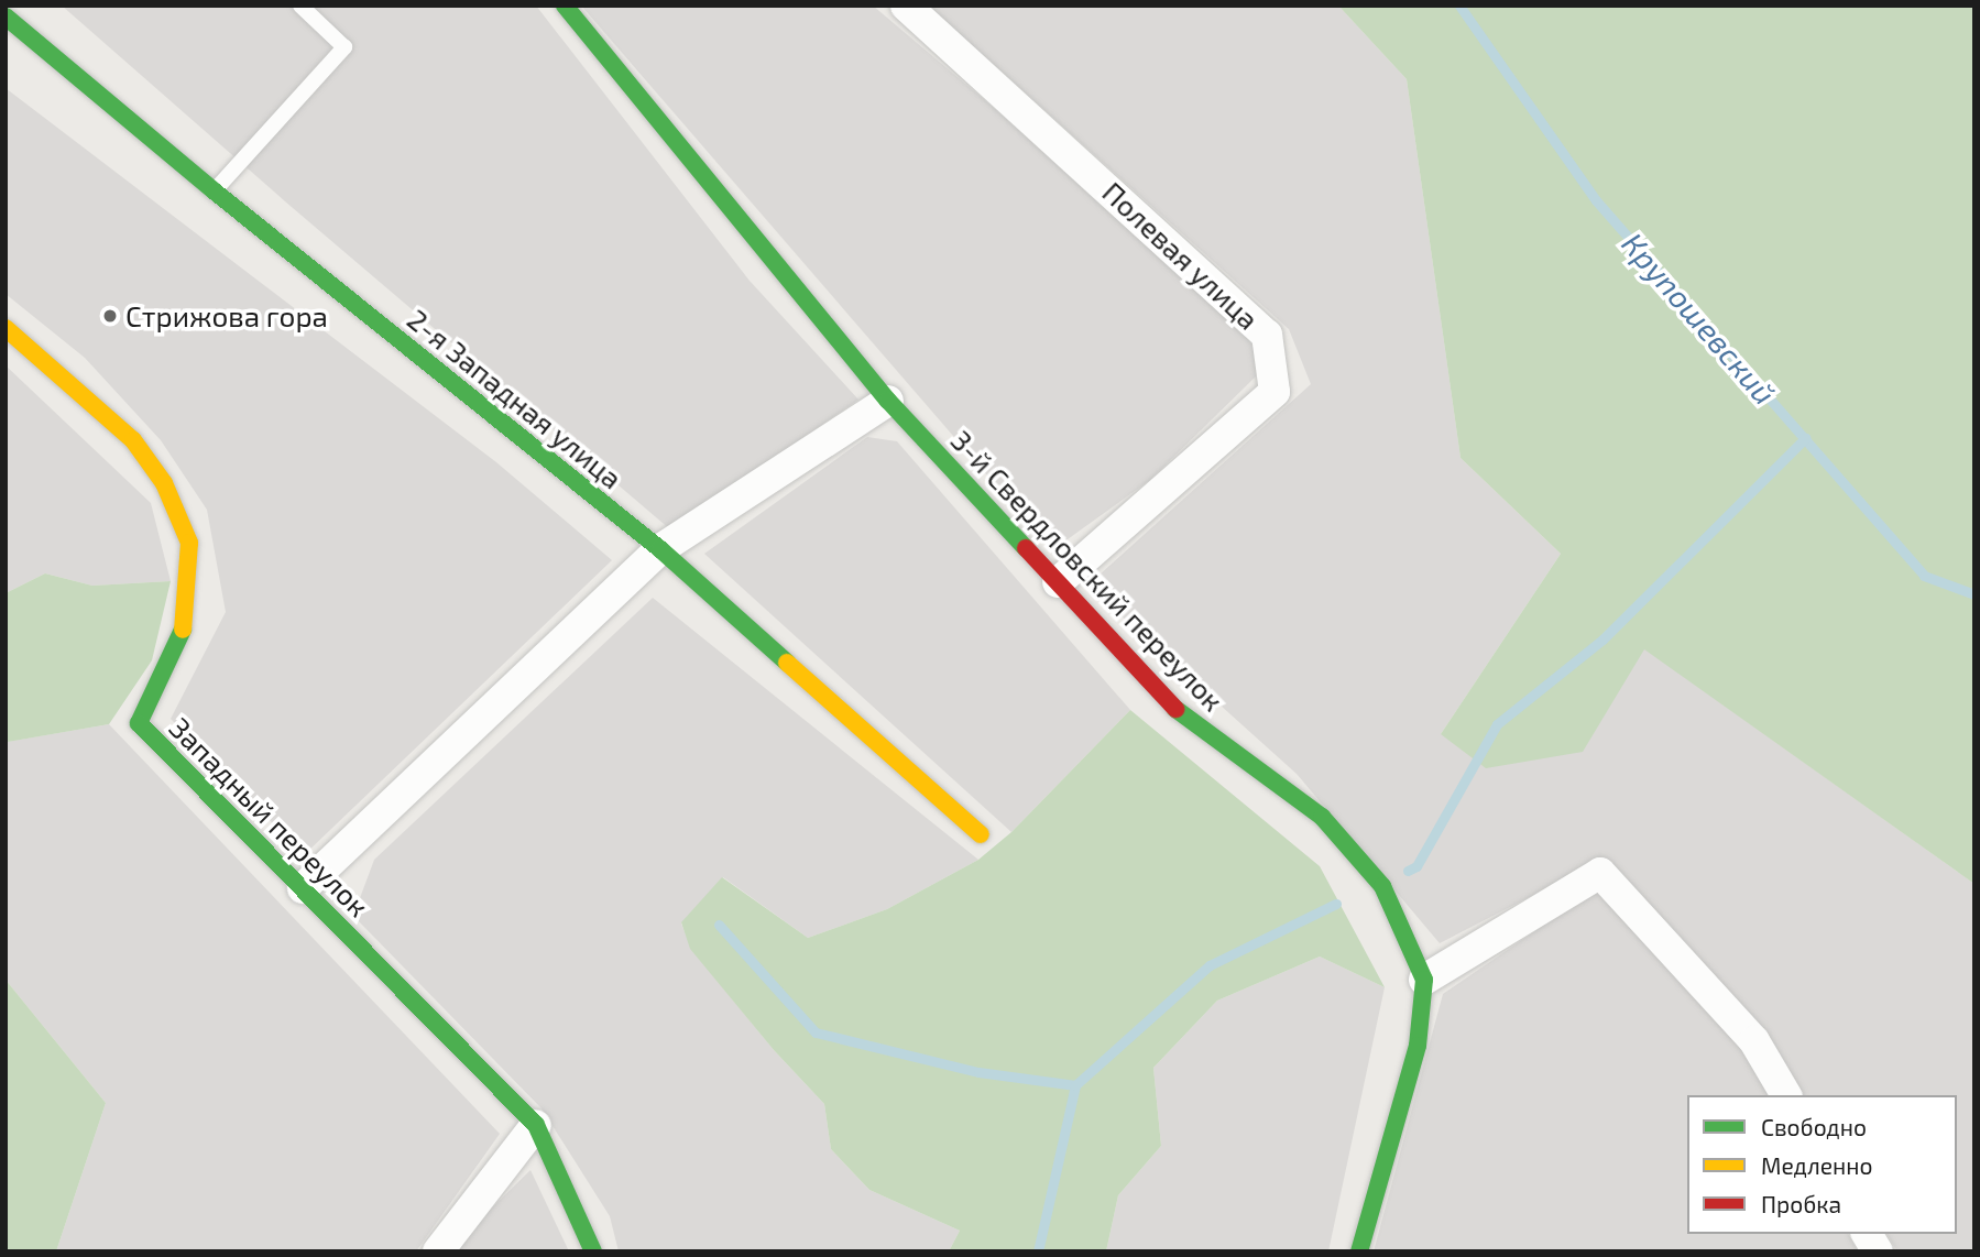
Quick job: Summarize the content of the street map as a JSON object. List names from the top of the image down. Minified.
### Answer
{"streets":{"street":["Полевая улица","2-я Западная улица","3-й Свердловский переулок","Западный переулок"]},"crossings":[["Полевая улица","3-й Свердловский переулок"]],"water":["Крупошевский"],"places":["Стрижова гора"],"legend":["Свободно","Медленно","Пробка"]}
